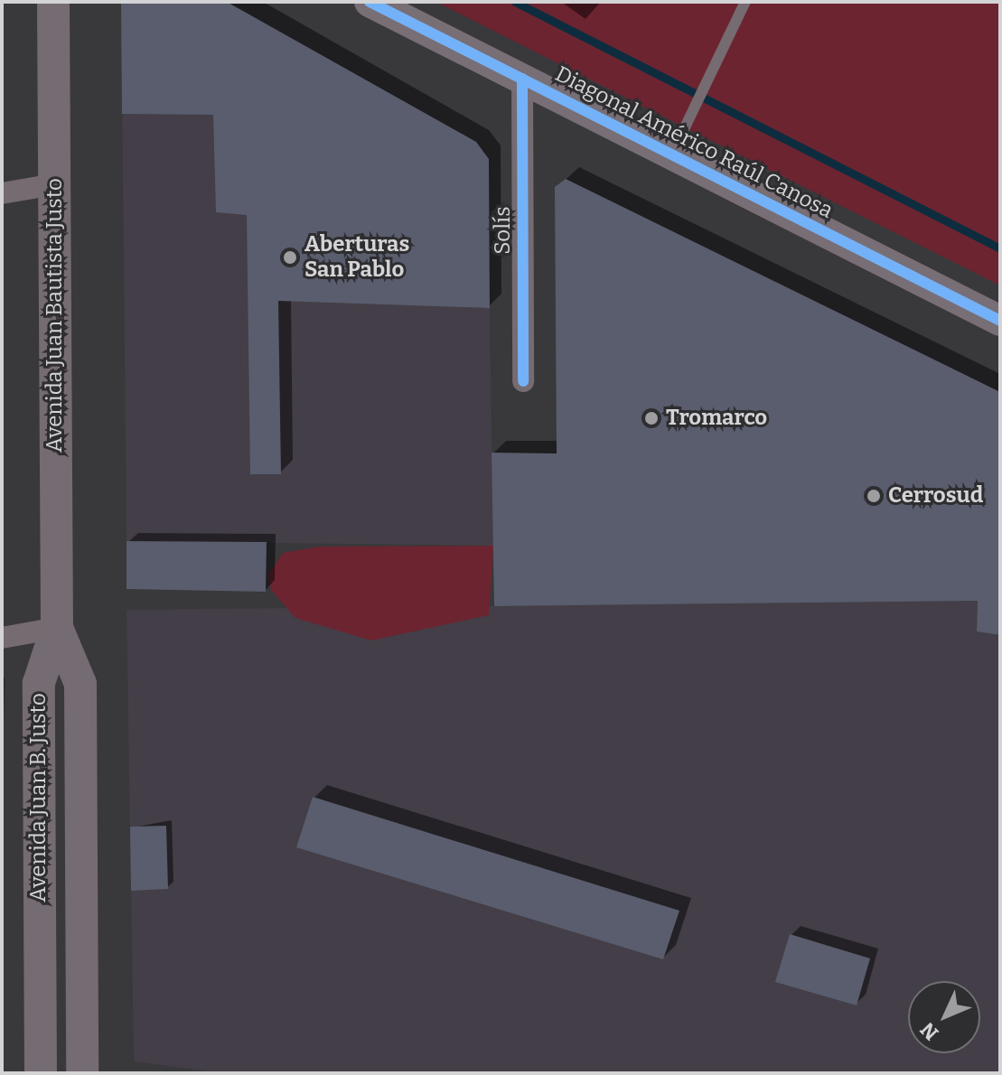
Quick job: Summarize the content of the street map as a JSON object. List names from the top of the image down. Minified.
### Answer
{"streets":{"main road":["Avenida Juan Bautista Justo","Avenida Juan B. Justo"],"street":["Diagonal Américo Raúl Canosa","Solís"]},"crossings":[["Diagonal Américo Raúl Canosa","Solís"],["Avenida Juan Bautista Justo","Avenida Juan B. Justo"]],"places":["Aberturas San Pablo","Tromarco","Cerrosud"],"north":"bottom left"}
